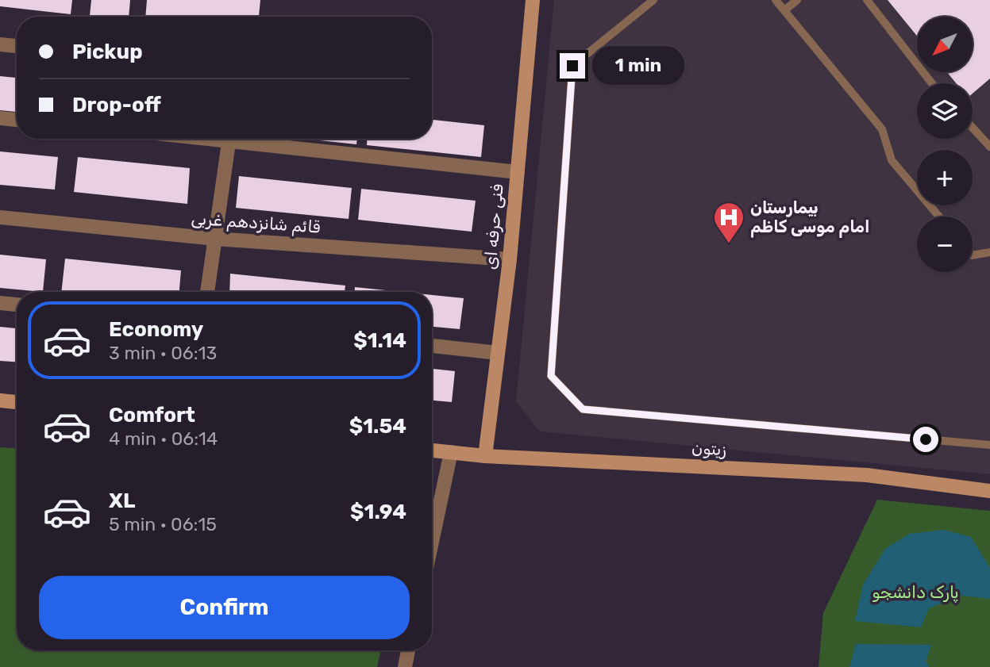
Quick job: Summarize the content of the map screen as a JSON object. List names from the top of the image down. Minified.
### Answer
{"streets":{"street":["قائم شانزدهم غربی","فنی حرفه ای","زیتون"]},"crossings":[["قائم شانزدهم غربی","فنی حرفه ای"],["فنی حرفه ای","زیتون"]],"parks":["پارک دانشجو"],"places":{"hospital":["بیمارستان امام موسی کاظم"]},"north":"bottom left","page":{"map_buttons":["+","−"],"banner":["Pickup","Drop-off"],"bubble":"1 min","list":[{"name":"Economy","note":"3 min · 06:13","value":"$1.14"},{"name":"Comfort","note":"4 min · 06:14","value":"$1.54"},{"name":"XL","note":"5 min · 06:15","value":"$1.94"}],"buttons":"Confirm"}}
